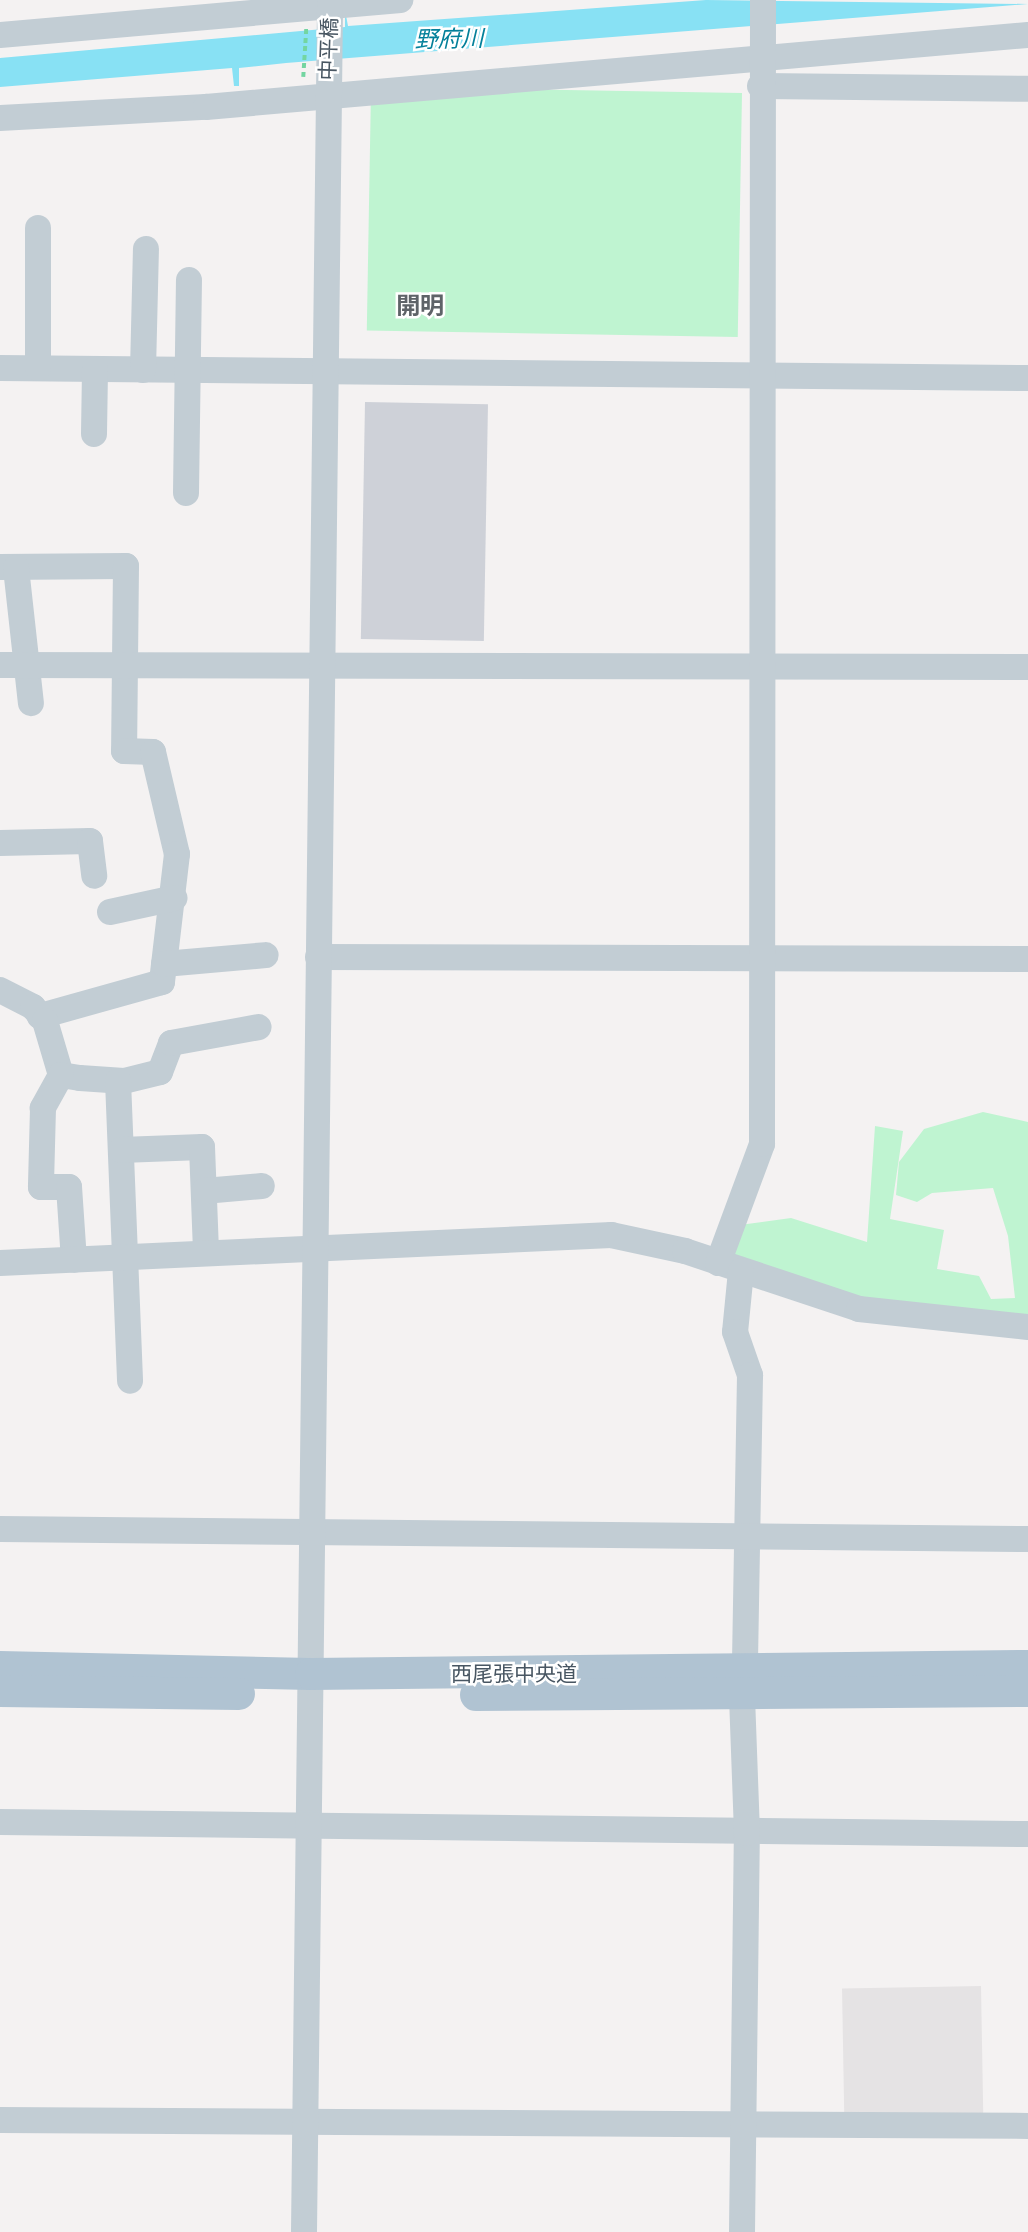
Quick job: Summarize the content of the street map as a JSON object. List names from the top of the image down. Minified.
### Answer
{"streets":{"main road":["西尾張中央道"],"street":["中平橋"]},"crossings":[["中平橋","西尾張中央道"]],"districts":["開明"],"water":["野府川"]}
